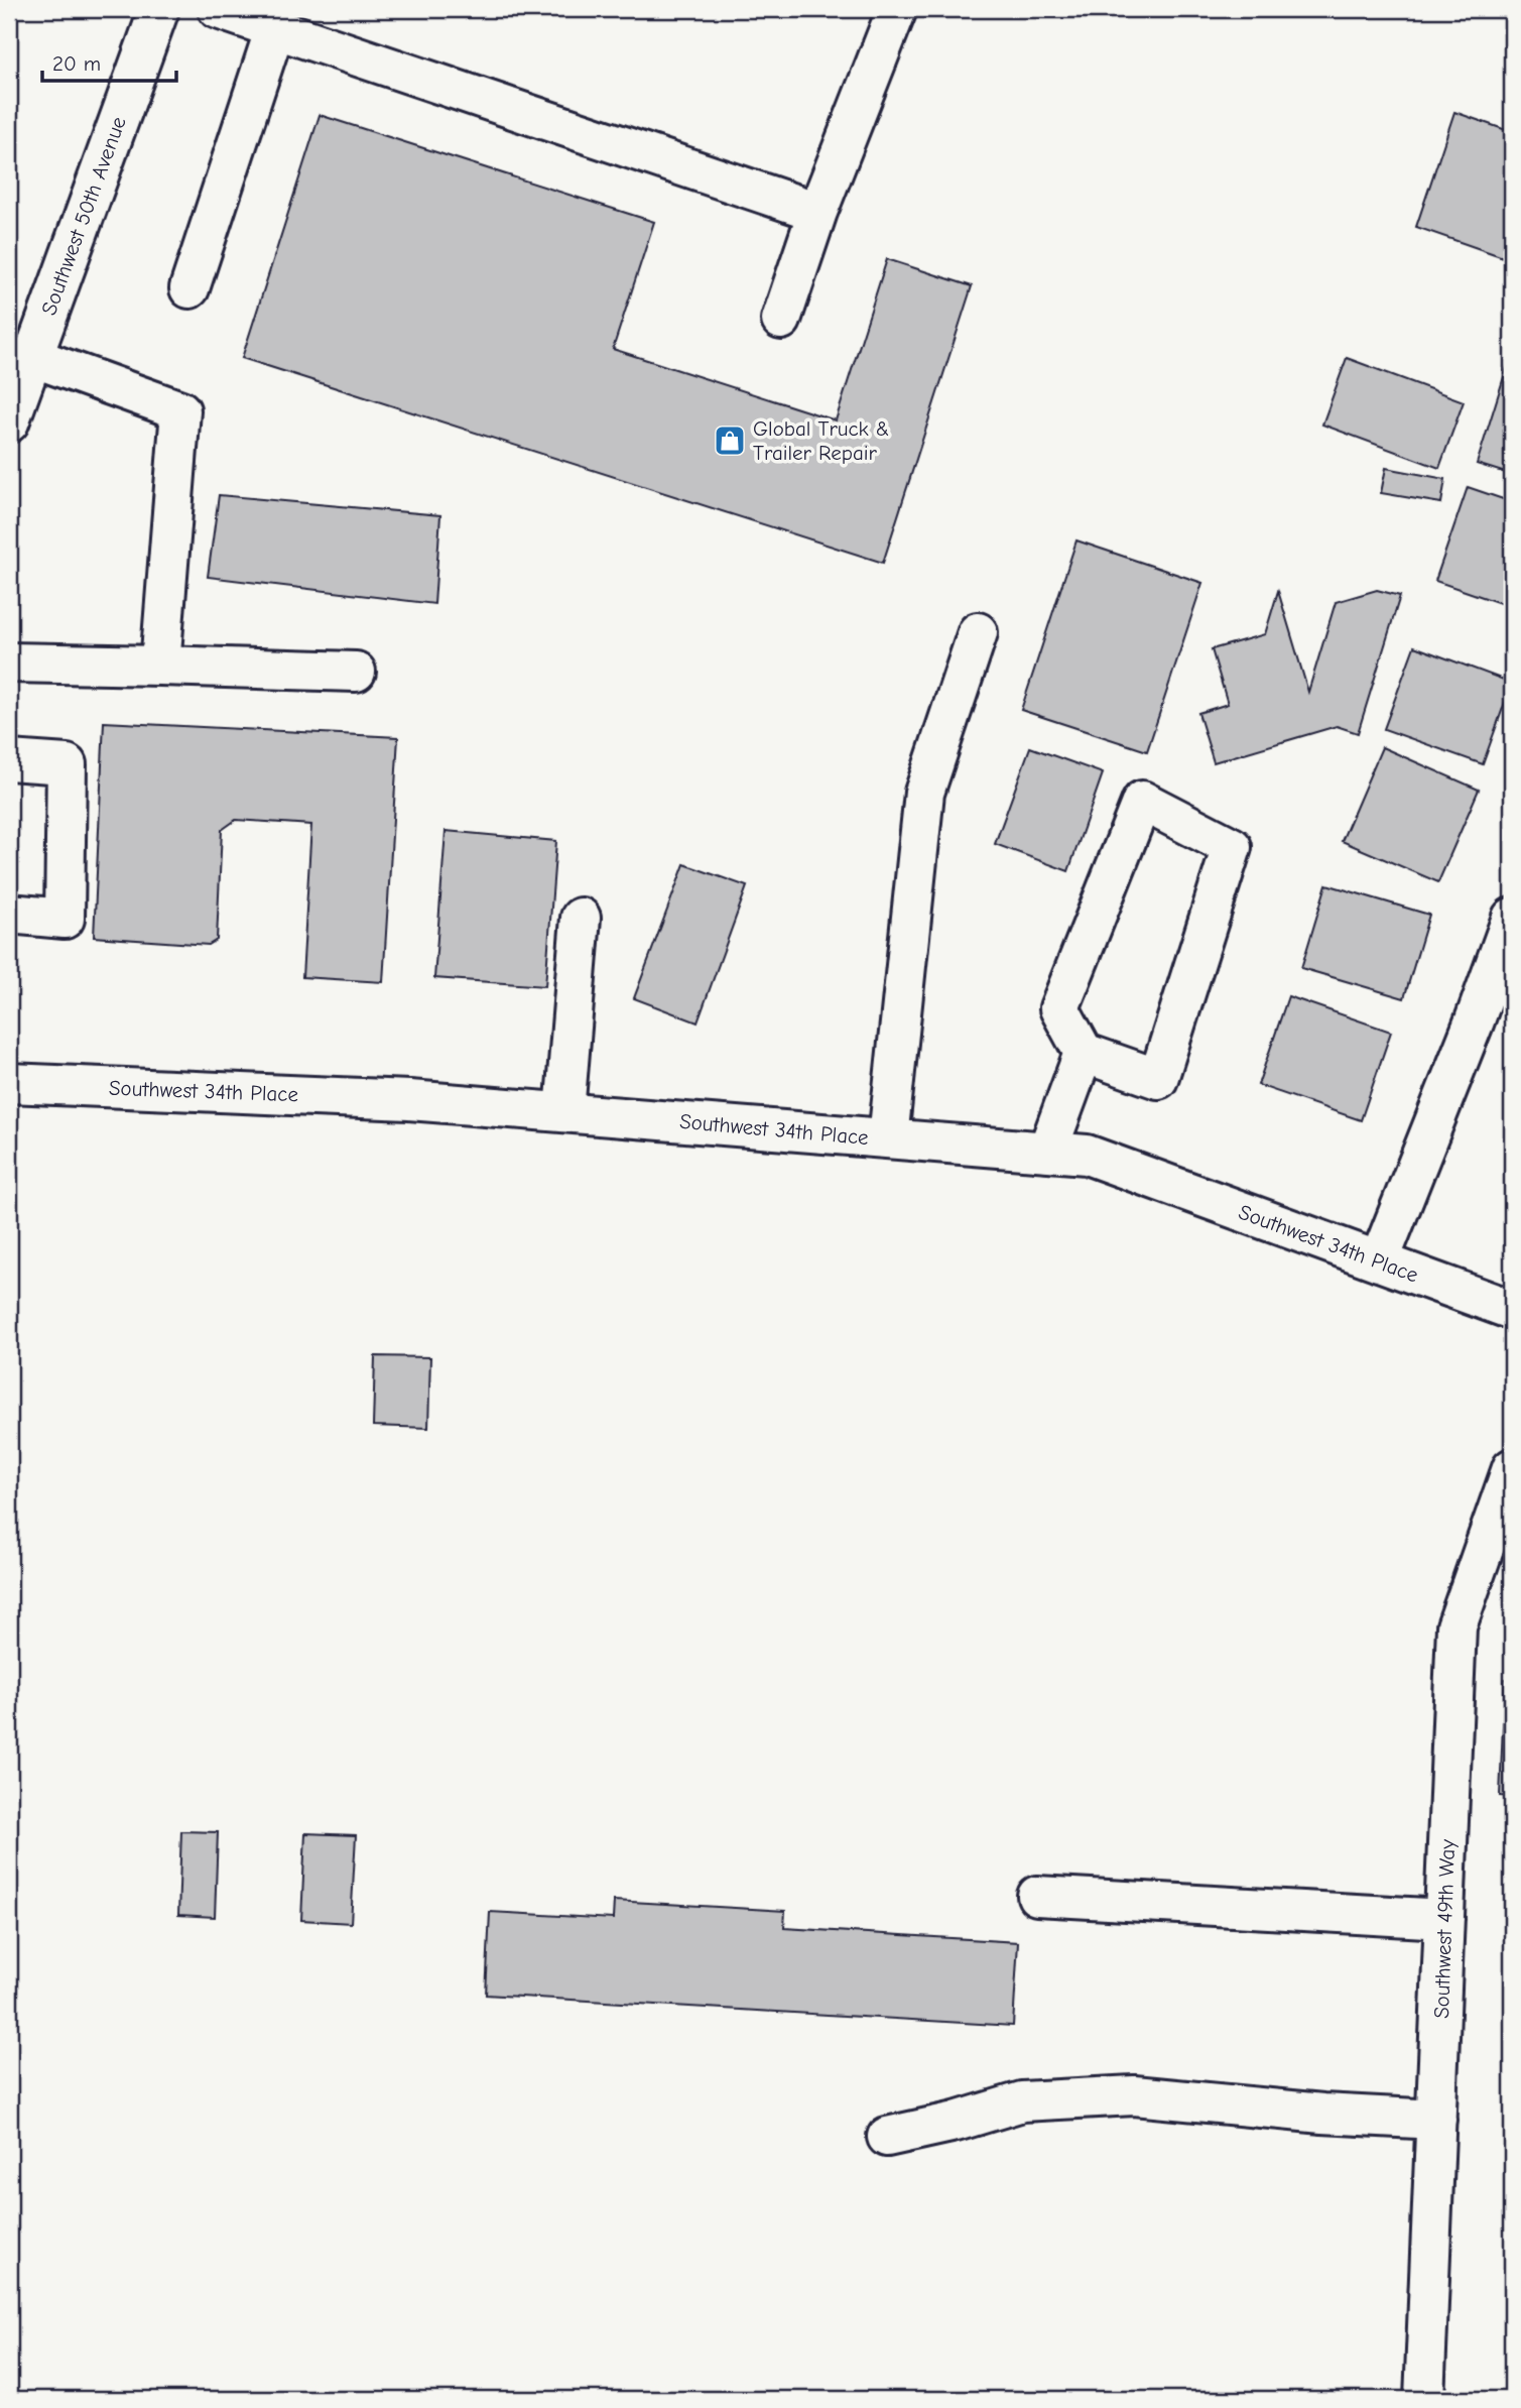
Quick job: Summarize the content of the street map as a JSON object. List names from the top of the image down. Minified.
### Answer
{"streets":{"street":["Southwest 50th Avenue","Southwest 34th Place","Southwest 49th Way"]},"places":{"shop":["Global Truck & Trailer Repair"]},"scale_bar":"20 m"}
